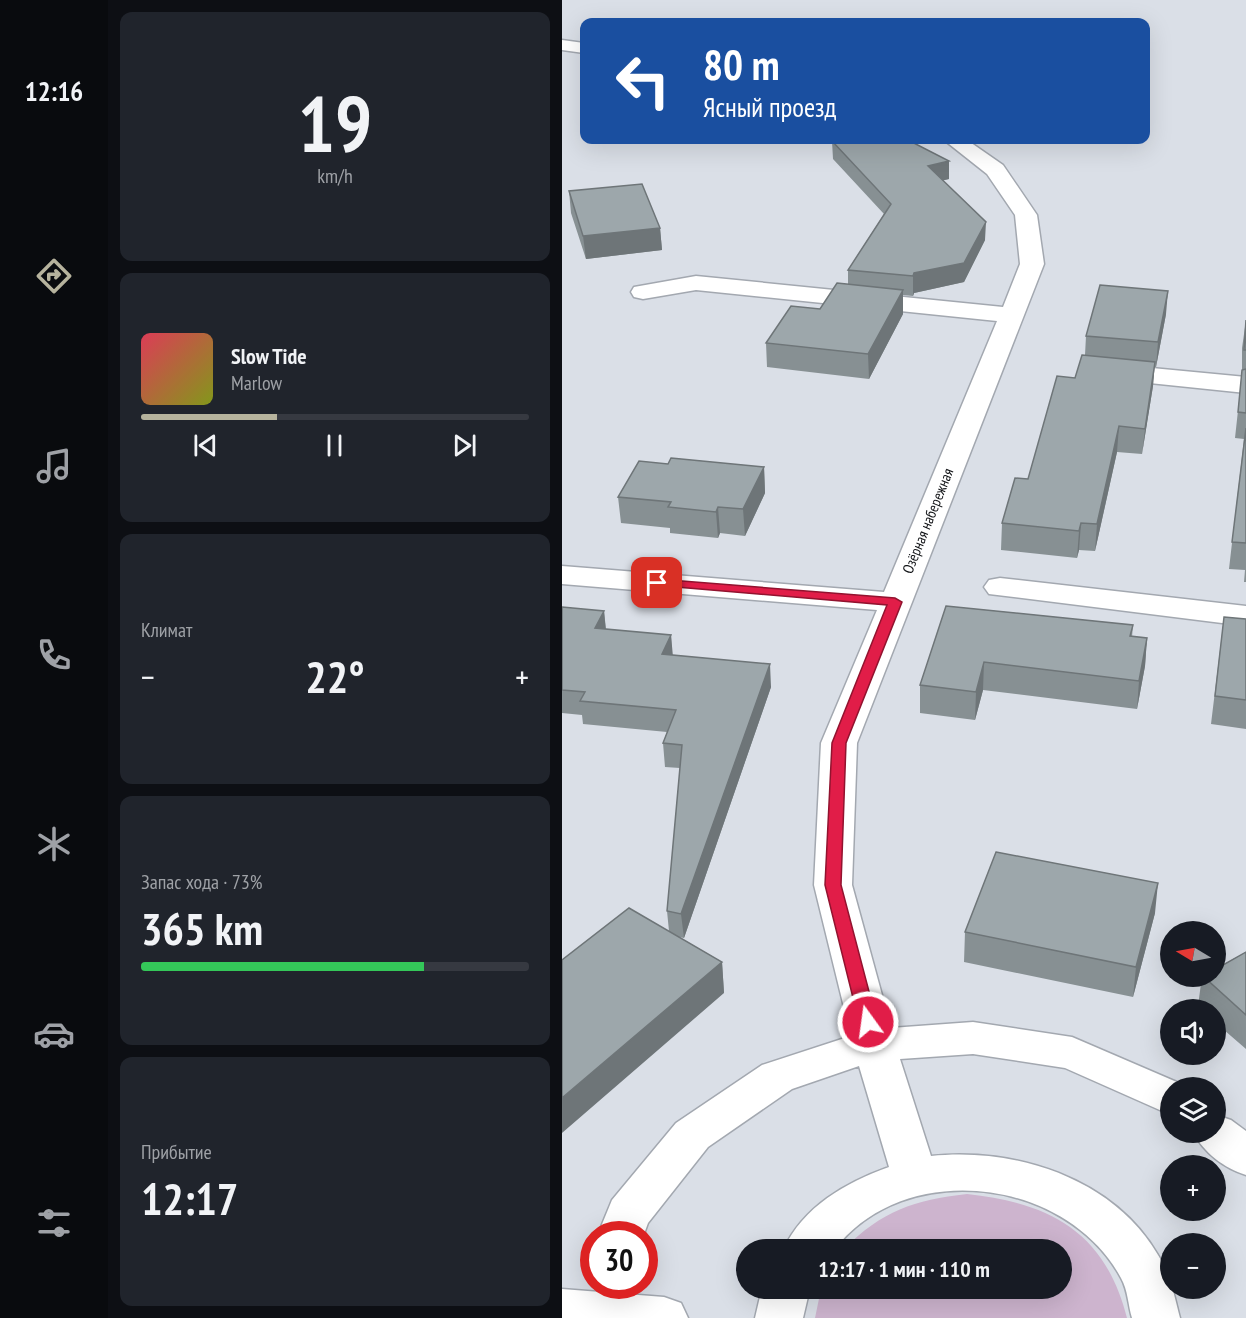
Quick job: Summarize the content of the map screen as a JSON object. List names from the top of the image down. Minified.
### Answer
{"streets":{"street":["Озёрная набережная"]},"north":"left","page":{"tabs":"12:16","tile":[["19","km/h"],"Климат",["Запас хода · 73%","365 km"],["Прибытие","12:17"]],"turn":["80 m","Ясный проезд"],"song":["Slow Tide","Marlow"],"heat":["−","22°","+"],"map_buttons":["+","−"],"limit":"30","trip":"12:17 · 1 мин · 110 m"}}
